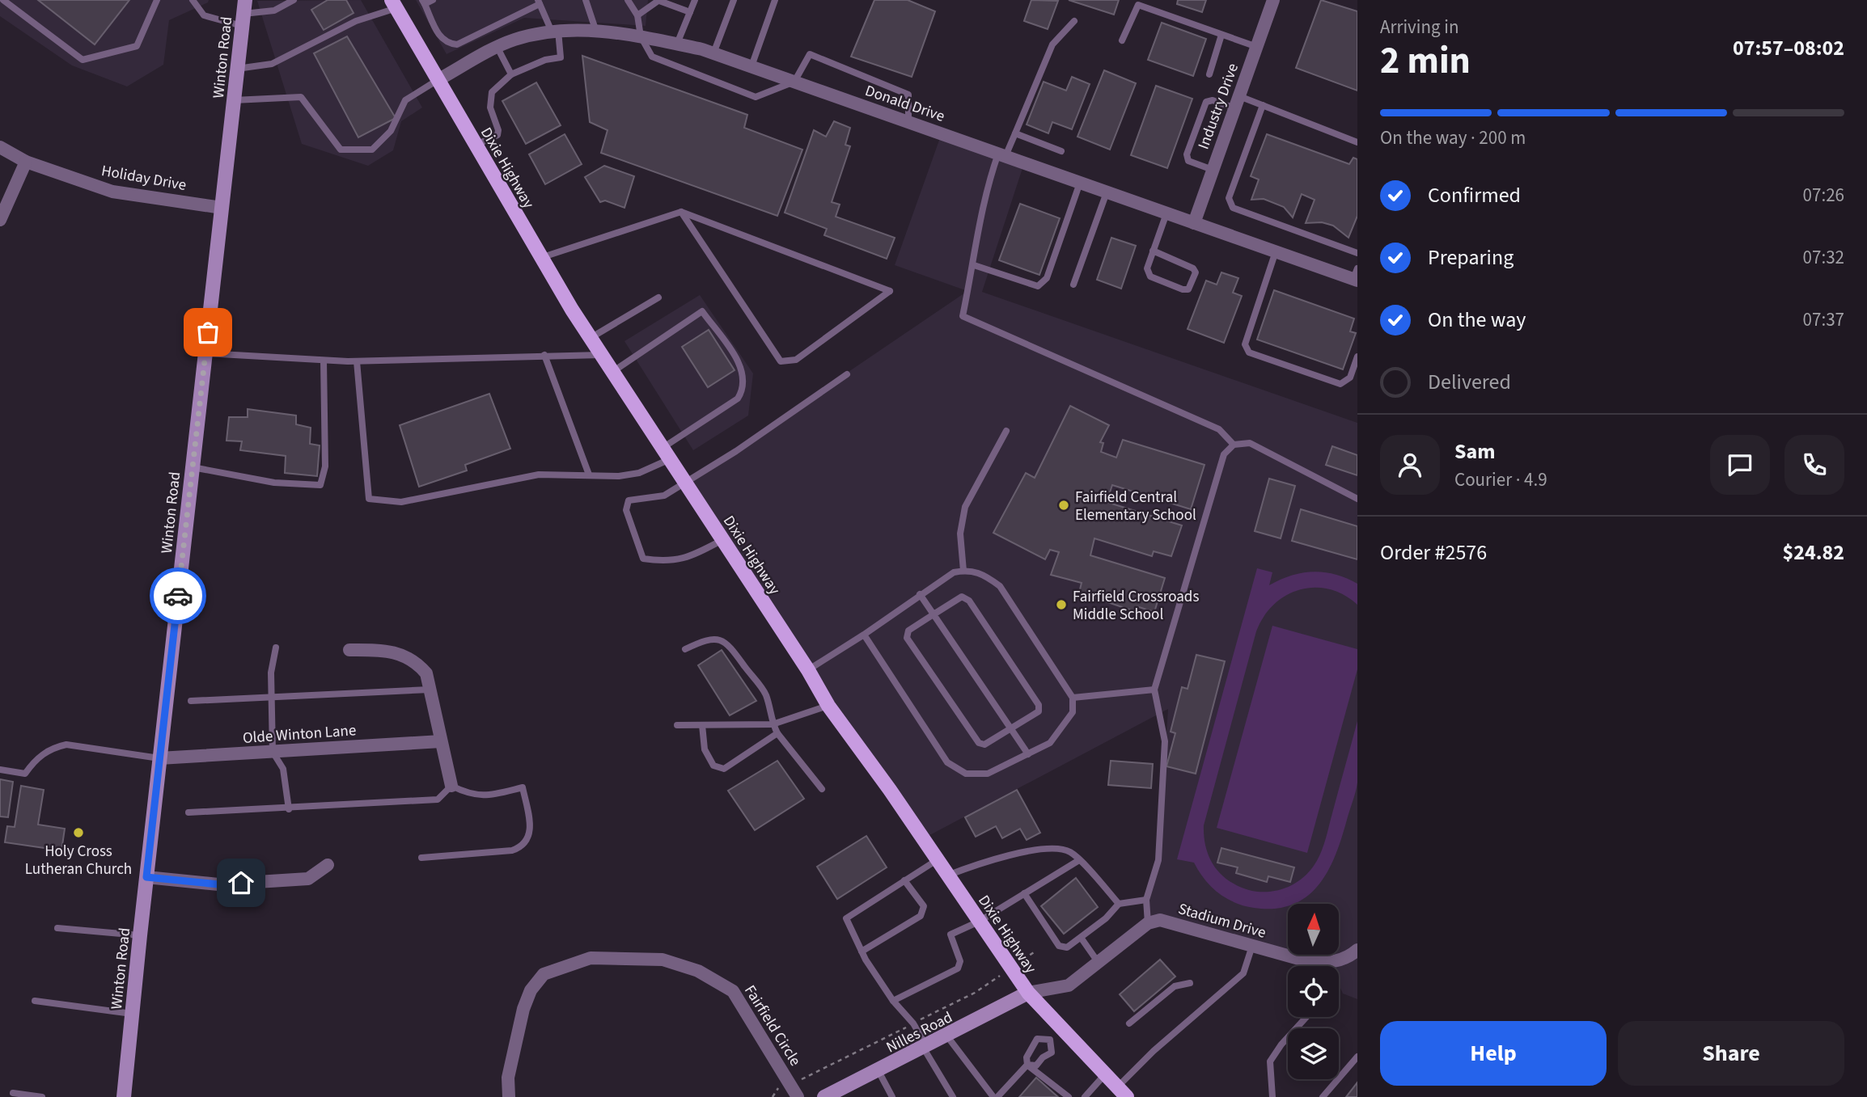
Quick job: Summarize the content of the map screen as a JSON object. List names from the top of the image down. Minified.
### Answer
{"streets":{"main road":["Dixie Highway"],"street":["Winton Road","Donald Drive","Industry Drive","Holiday Drive","Olde Winton Lane","Stadium Drive","Fairfield Circle","Nilles Road"]},"crossings":[["Winton Road","Holiday Drive"],["Winton Road","Olde Winton Lane"],["Donald Drive","Industry Drive"],["Donald Drive","Dixie Highway"],["Dixie Highway","Nilles Road"]],"places":["Fairfield Central Elementary School","Fairfield Crossroads Middle School","Holy Cross Lutheran Church"],"north":"top","page":{"heading":["2 min","Arriving in","07:57–08:02"],"panel":["Sam","Courier · 4.9","Order #2576","$24.82"],"bar":"On the way · 200 m","list":[["Confirmed","07:26"],["Preparing","07:32"],["On the way","07:37"],"Delivered"],"buttons":["Help","Share"]}}
